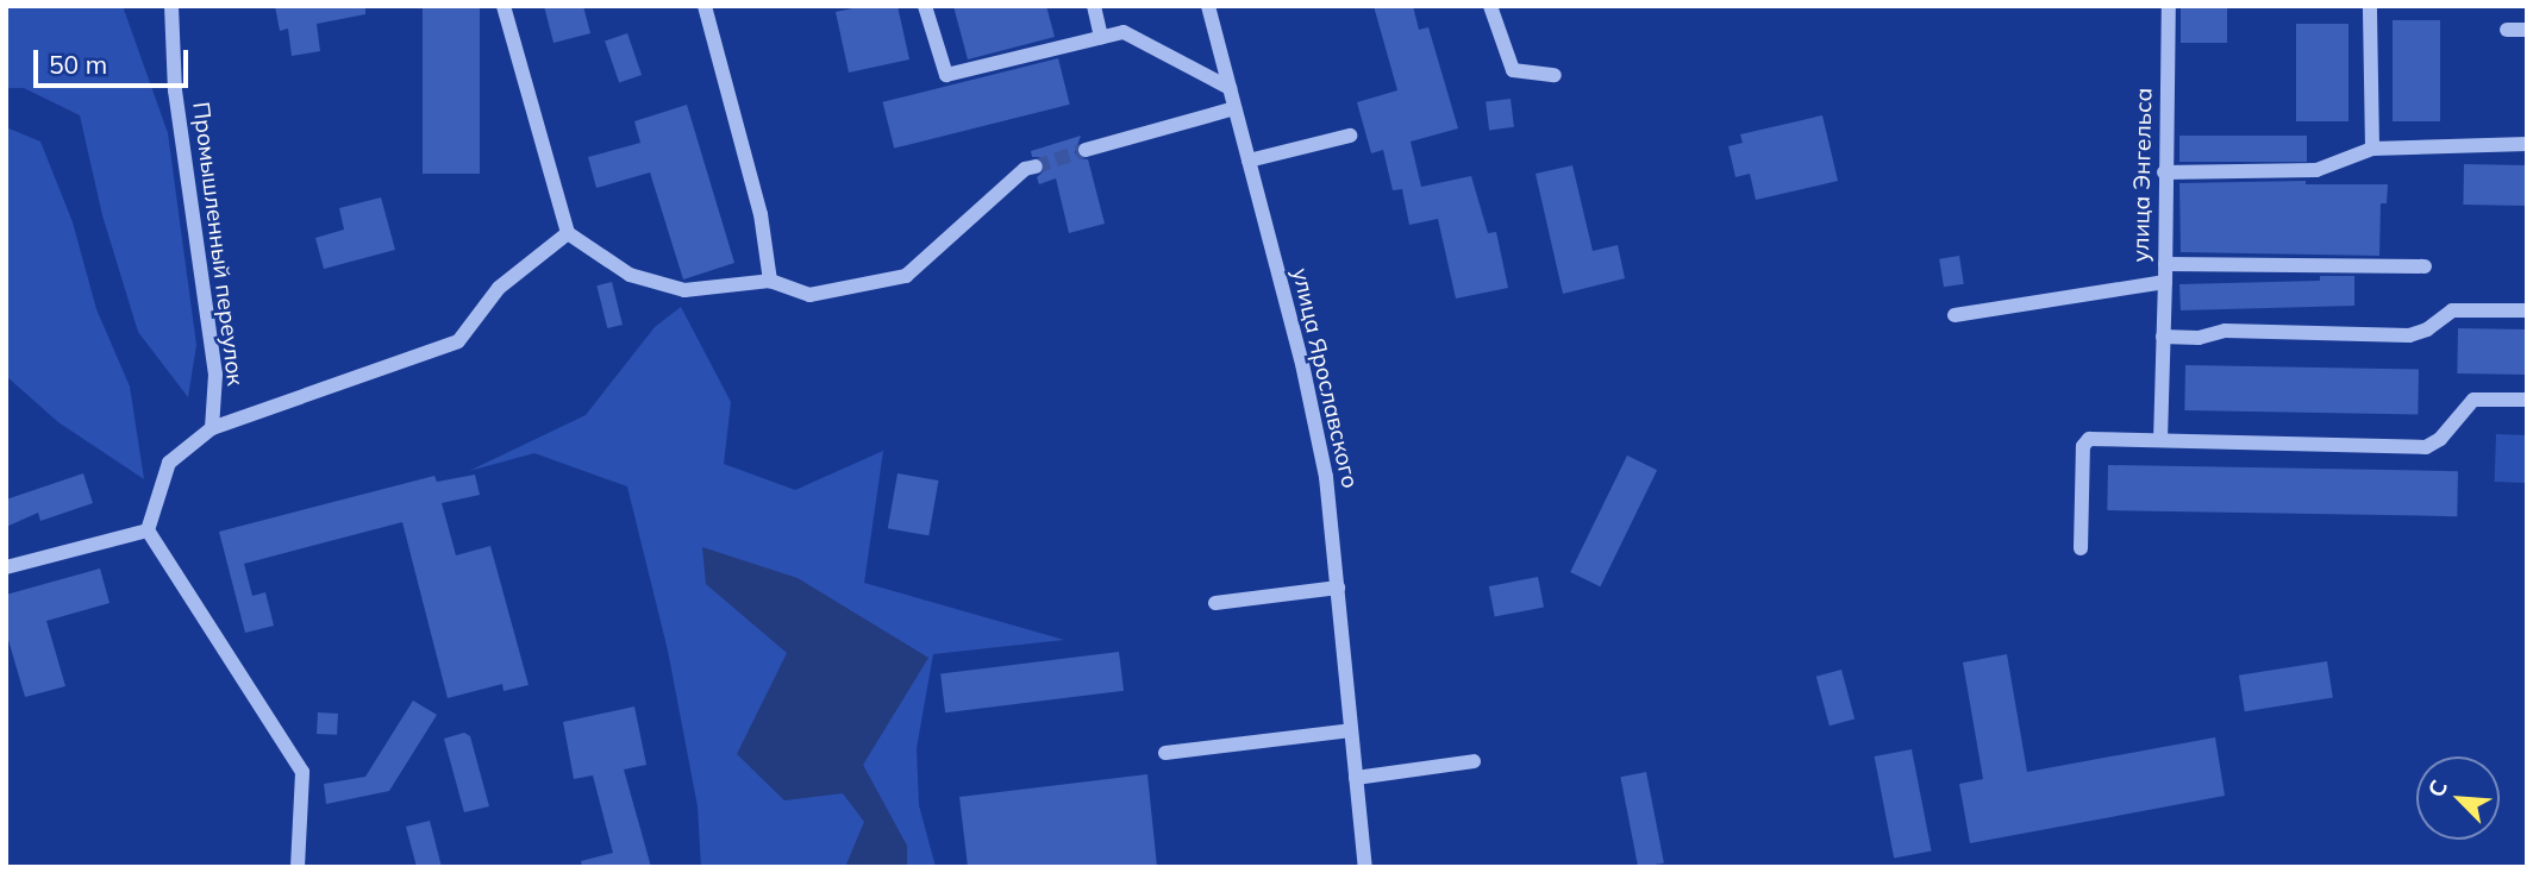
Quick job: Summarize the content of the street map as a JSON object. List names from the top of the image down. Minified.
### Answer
{"streets":{"street":["улица Энгельса","Промышленный переулок","улица Ярославского"]},"scale_bar":"50 m","north":"top left"}
